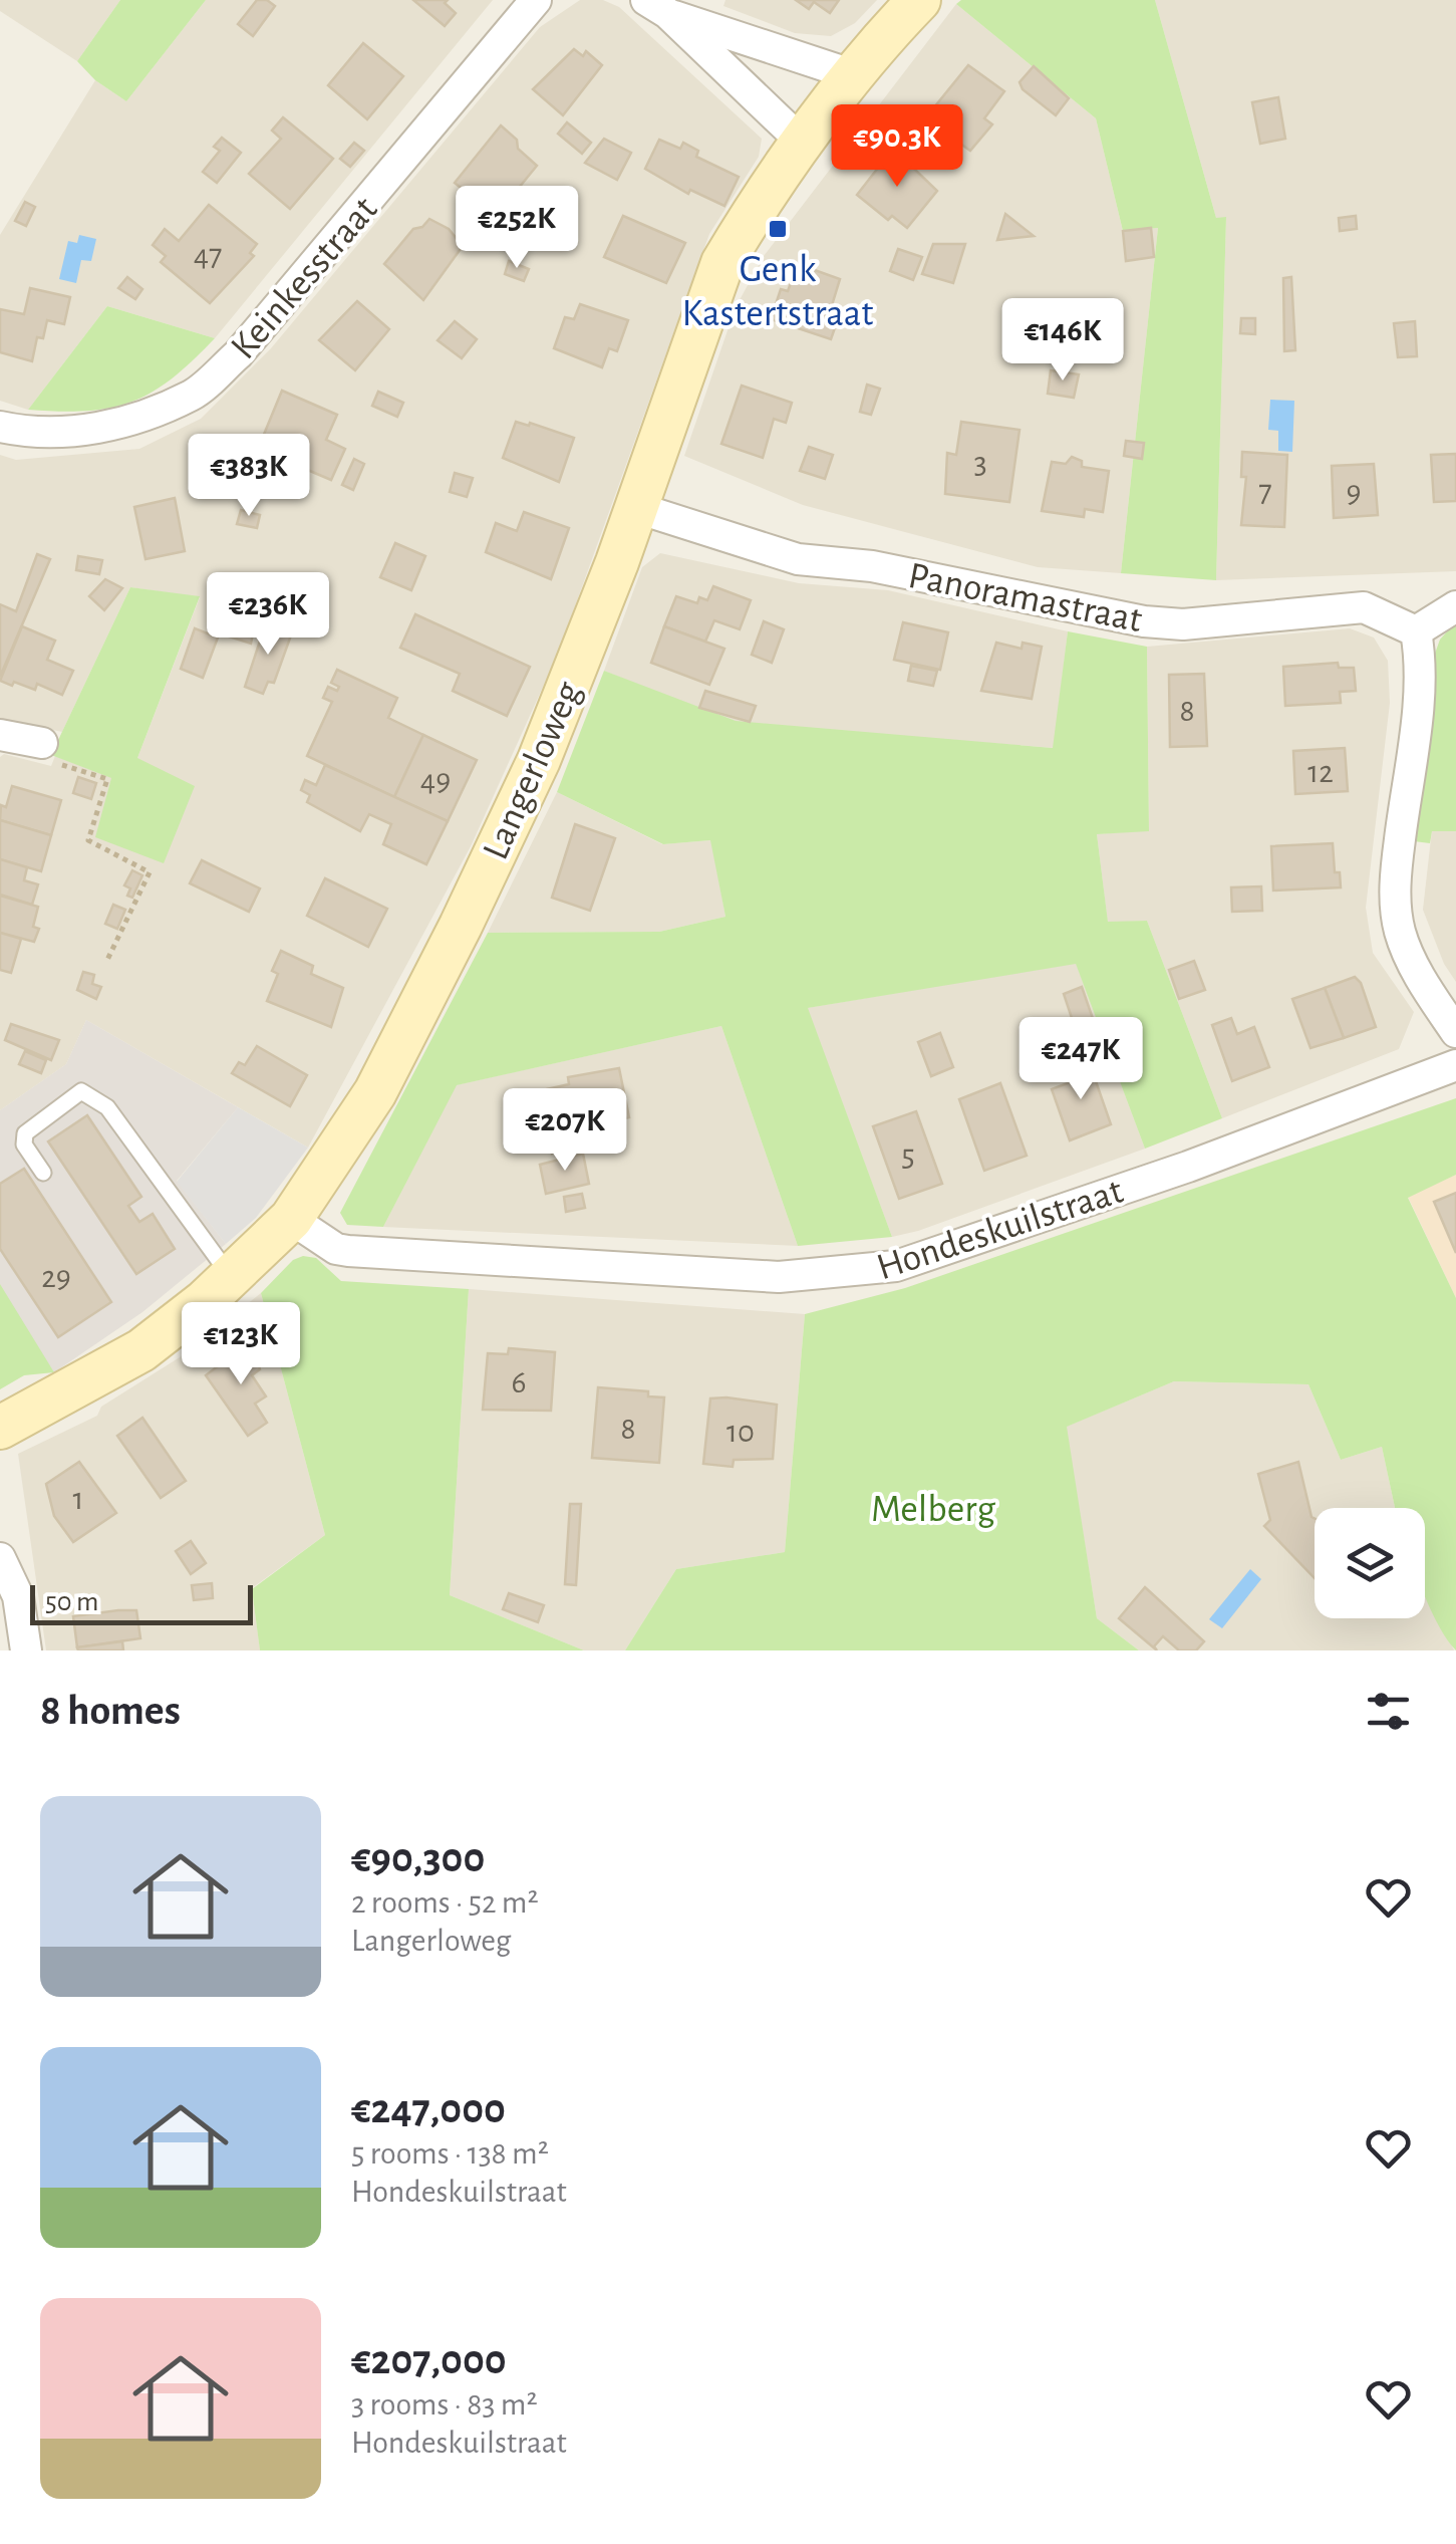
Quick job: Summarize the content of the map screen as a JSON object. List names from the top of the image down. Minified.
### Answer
{"streets":{"street":["Keinkesstraat","Panoramastraat","Langerloweg","Hondeskuilstraat"]},"crossings":[["Panoramastraat","Langerloweg"],["Langerloweg","Hondeskuilstraat"]],"parks":["Melberg"],"places":{"transit":["Genk Kastertstraat"]},"house_numbers":["47","3","7","9","8","12","49","5","29","6","8","10","1"],"scale_bar":"50 m","page":{"price":["€90.3K","€252K","€146K","€383K","€236K","€247K","€207K","€123K"],"scale":"50 m","heading":"8 homes","list":[{"name":"€90,300","note":"2 rooms · 52 m² · Langerloweg"},{"name":"€247,000","note":"5 rooms · 138 m² · Hondeskuilstraat"},{"name":"€207,000","note":"3 rooms · 83 m² · Hondeskuilstraat"}]}}
